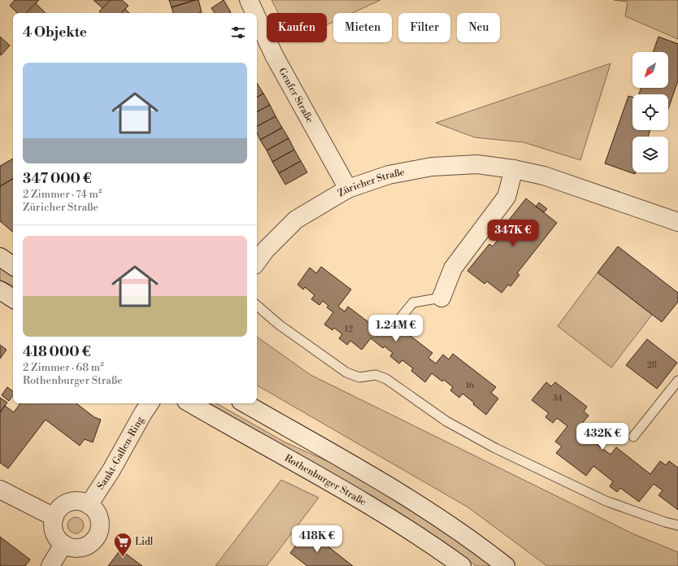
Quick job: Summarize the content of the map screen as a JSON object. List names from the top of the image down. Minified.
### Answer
{"streets":{"street":["Genfer Straße","Züricher Straße","Sankt-Gallen-Ring","Rothenburger Straße"]},"crossings":[["Genfer Straße","Züricher Straße"]],"places":{"supermarket":["Lidl"]},"house_numbers":["12","28","16","34"],"north":"bottom left","page":{"chip":["Kaufen","Mieten","Filter","Neu"],"heading":"4 Objekte","list":[{"name":"347 000 €","note":"2 Zimmer · 74 m² · Züricher Straße"},{"name":"418 000 €","note":"2 Zimmer · 68 m² · Rothenburger Straße"}],"price":["347K €","1.24M €","432K €","418K €"]}}
